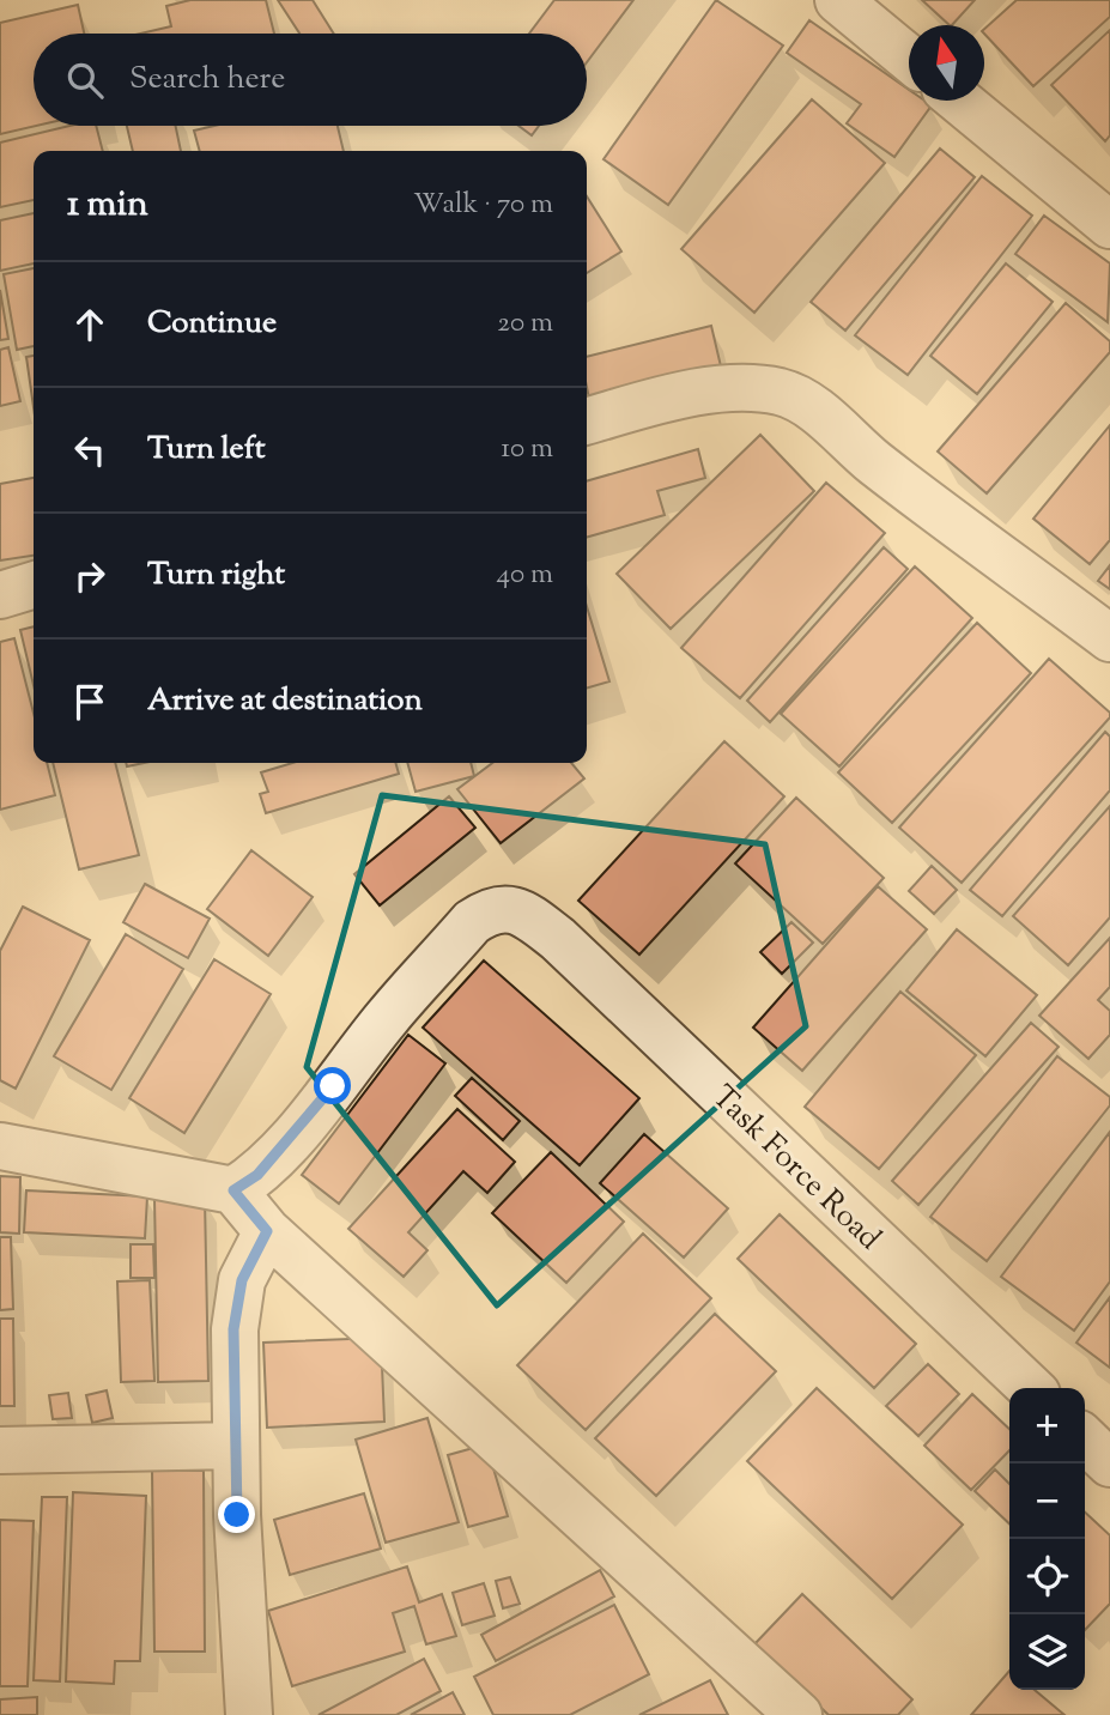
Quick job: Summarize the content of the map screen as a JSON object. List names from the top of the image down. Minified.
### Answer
{"streets":{"street":["Task Force Road"]},"north":"top","page":{"search":"Search here","heading":["1 min","Walk · 70 m"],"list":[["Continue","20 m"],["Turn left","10 m"],["Turn right","40 m"],"Arrive at destination"],"map_buttons":["+","−"]}}
